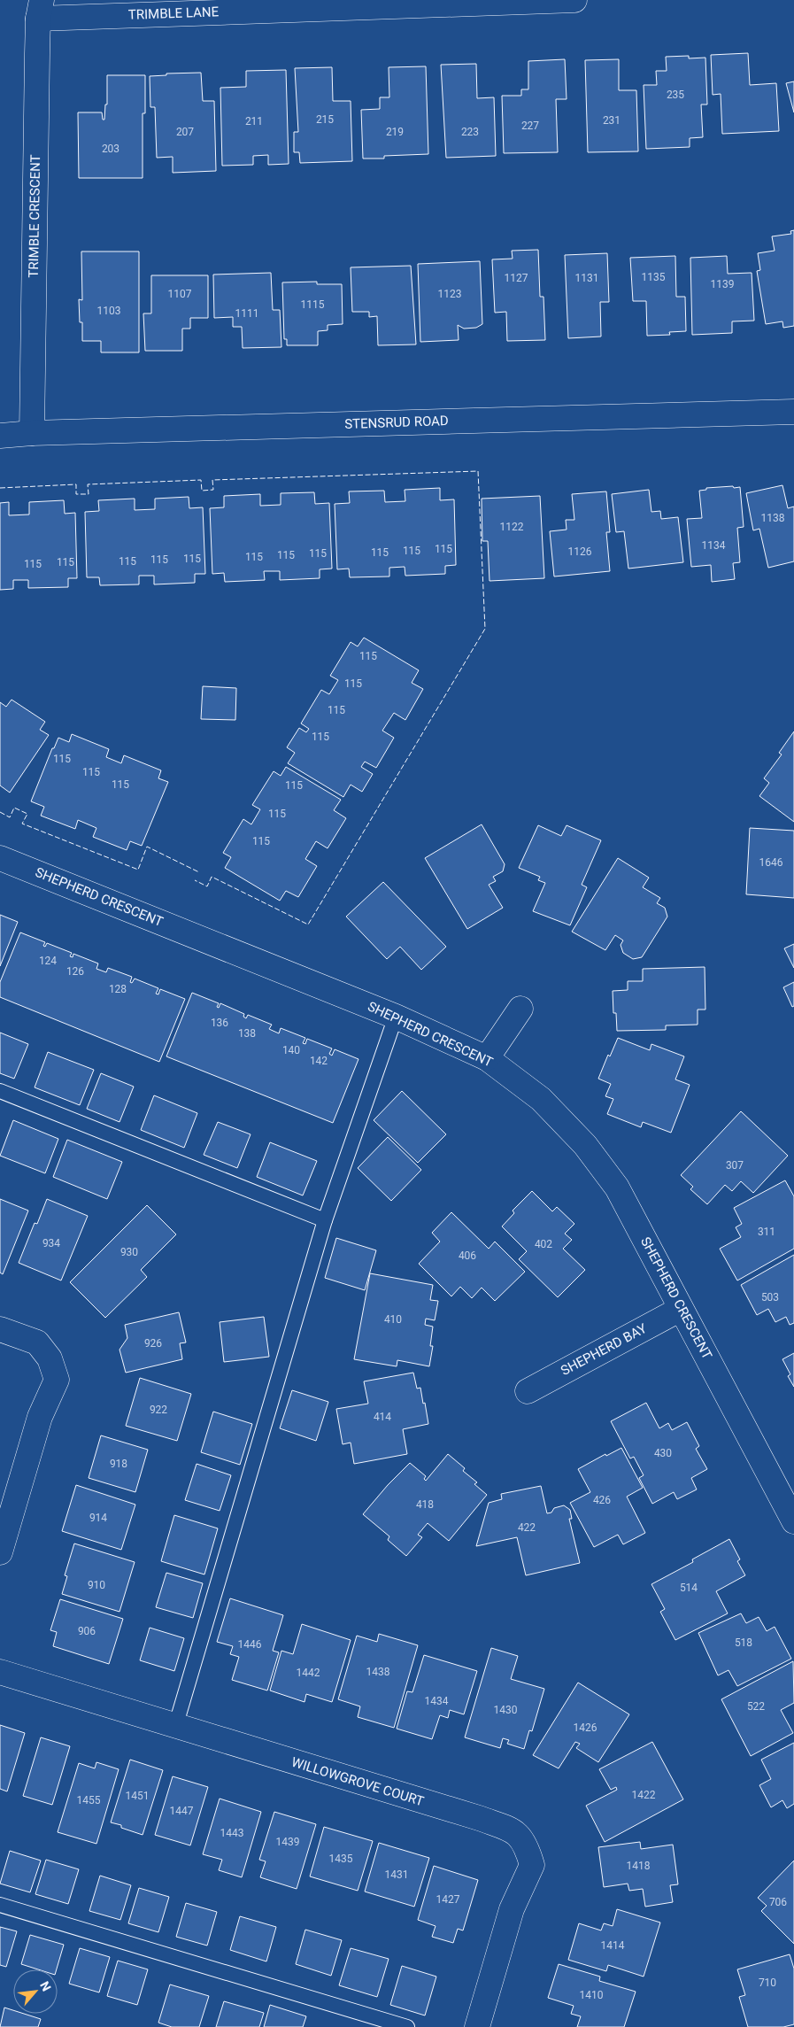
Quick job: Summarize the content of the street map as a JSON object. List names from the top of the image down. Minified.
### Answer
{"streets":{"street":["TRIMBLE LANE","TRIMBLE CRESCENT","STENSRUD ROAD","SHEPHERD CRESCENT","SHEPHERD BAY","WILLOWGROVE COURT"]},"crossings":[["TRIMBLE LANE","TRIMBLE CRESCENT"],["TRIMBLE CRESCENT","STENSRUD ROAD"],["SHEPHERD CRESCENT","SHEPHERD BAY"]],"house_numbers":["235","215","231","211","227","207","219","223","203","1135","1127","1131","1139","1107","1123","1115","1103","1111","1138","1122","1134","115","115","1126","115","115","115","115","115","115","115","115","115","115","115","115","115","115","115","115","115","115","115","1646","124","126","128","136","138","140","142","307","311","934","402","930","406","503","410","926","922","414","430","918","426","418","914","422","910","514","906","518","1446","1438","1442","1434","522","1430","1426","1422","1451","1455","1447","1443","1439","1435","1418","1431","1427","706","1414","710","1410"],"north":"top right"}
